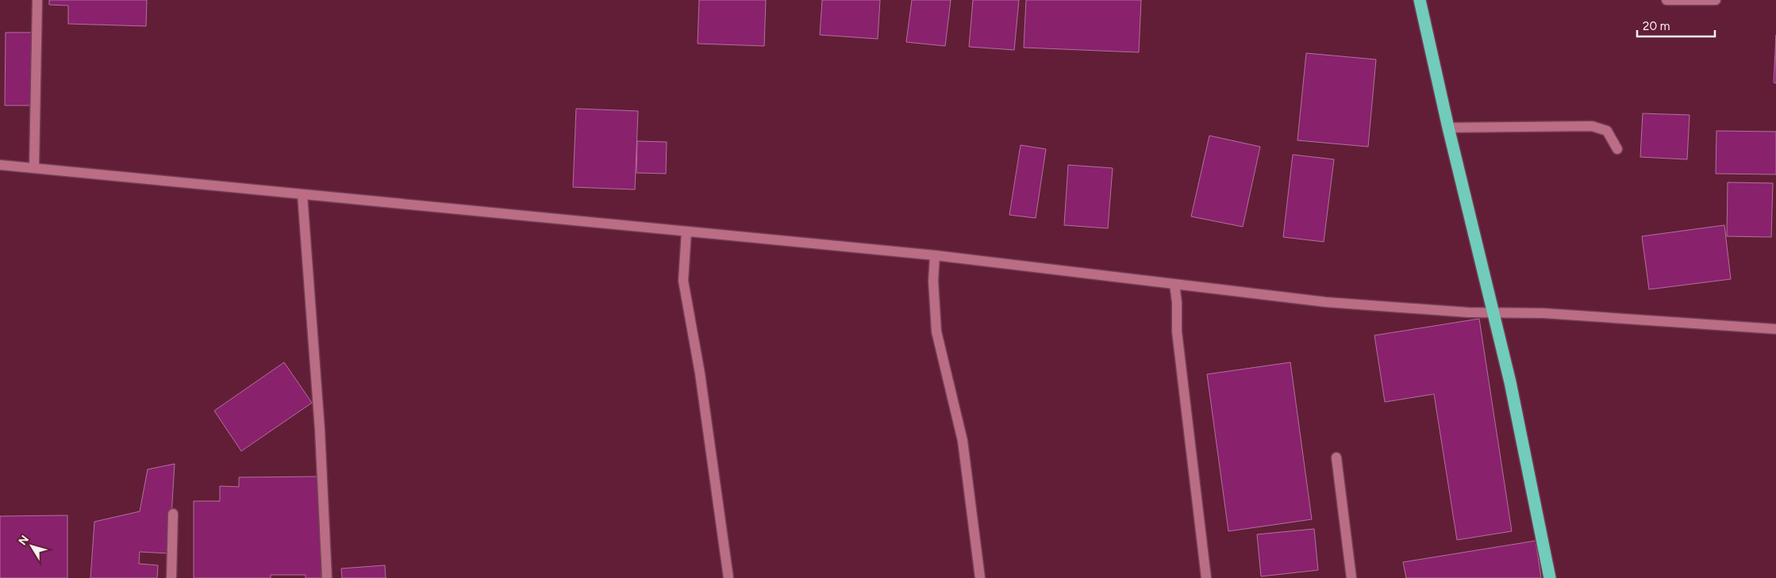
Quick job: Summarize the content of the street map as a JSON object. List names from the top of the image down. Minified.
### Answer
{"scale_bar":"20 m","north":"top left"}
